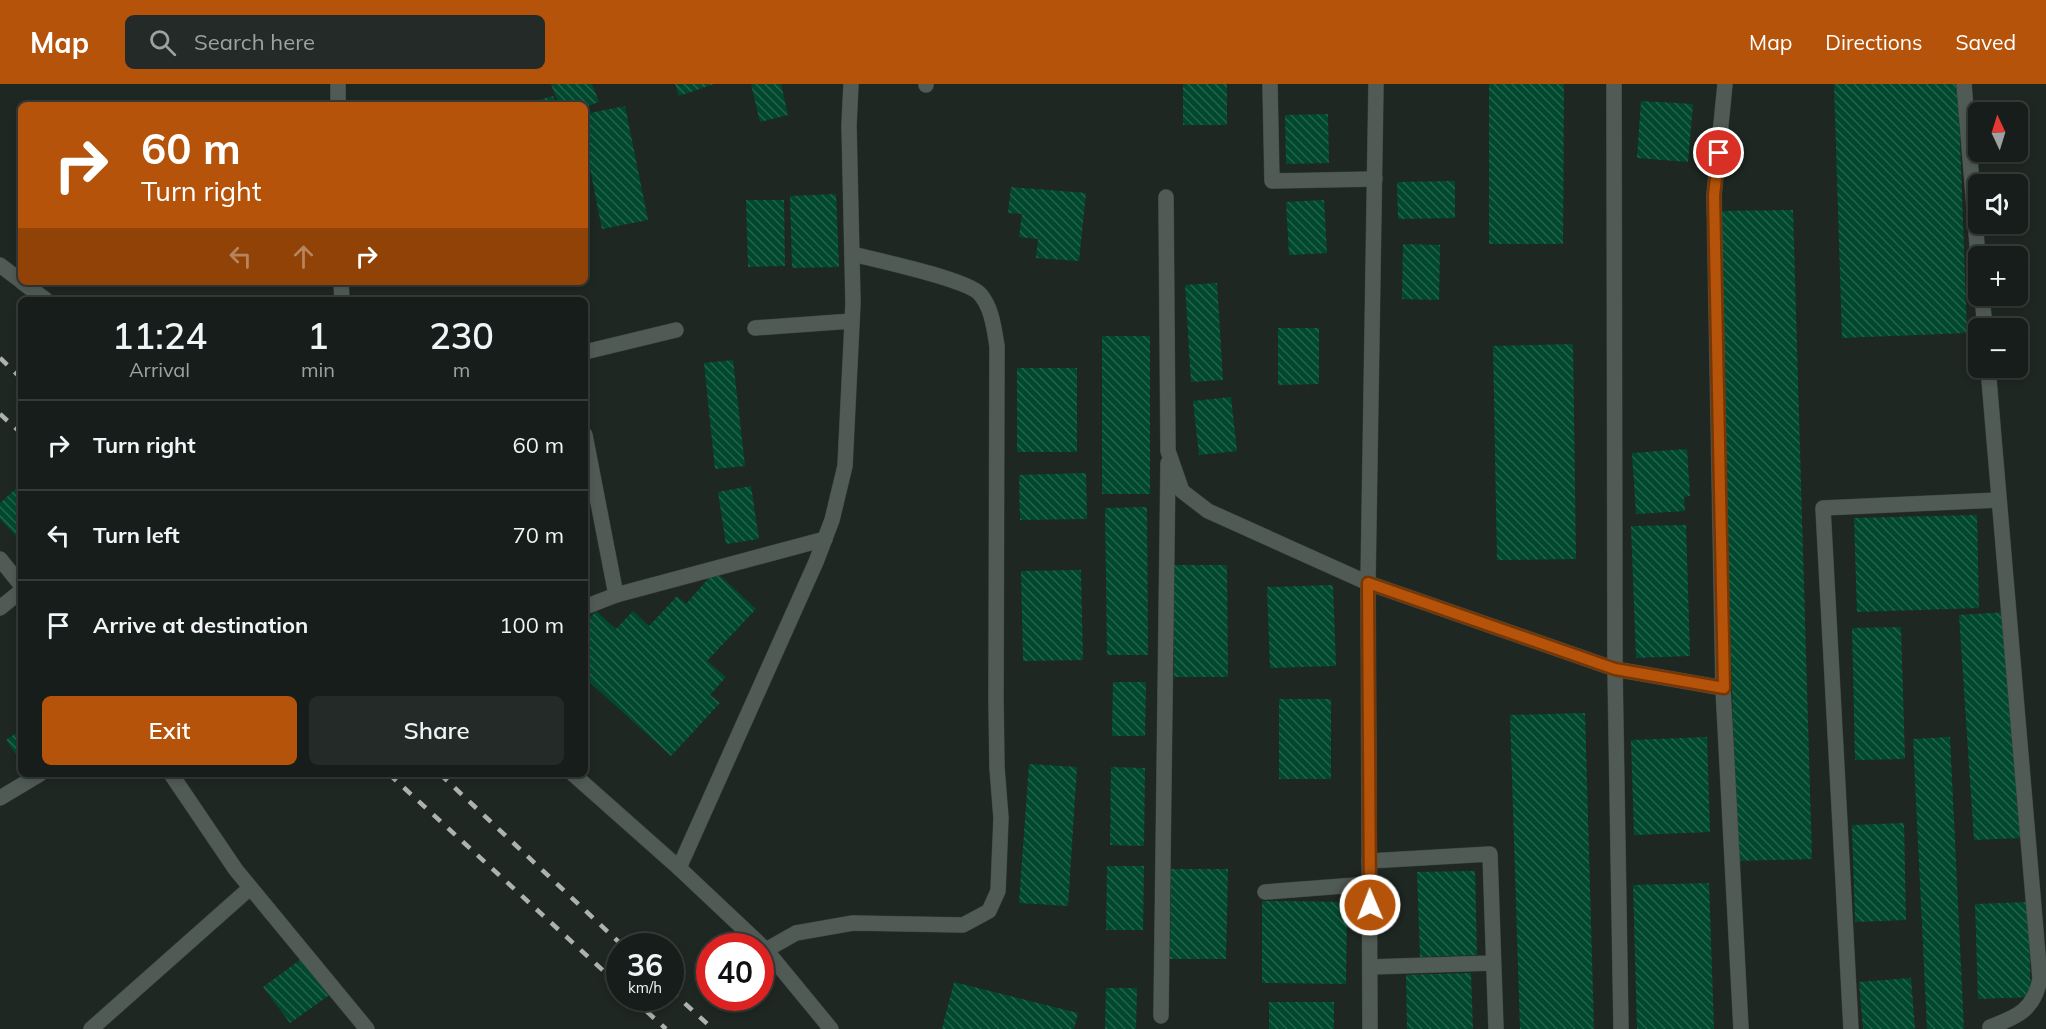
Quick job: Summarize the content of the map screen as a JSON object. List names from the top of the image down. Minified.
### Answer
{"north":"top","page":{"header":"Map","search":"Search here","nav":["Map","Directions","Saved"],"map_buttons":["+","−"],"turn":["60 m","Turn right"],"eta":["11:24","Arrival","1","min","230","m"],"list":[{"name":"Turn right","value":"60 m"},{"name":"Turn left","value":"70 m"},{"name":"Arrive at destination","value":"100 m"}],"buttons":["Exit","Share"],"speed":"36 km/h","limit":"40"}}
